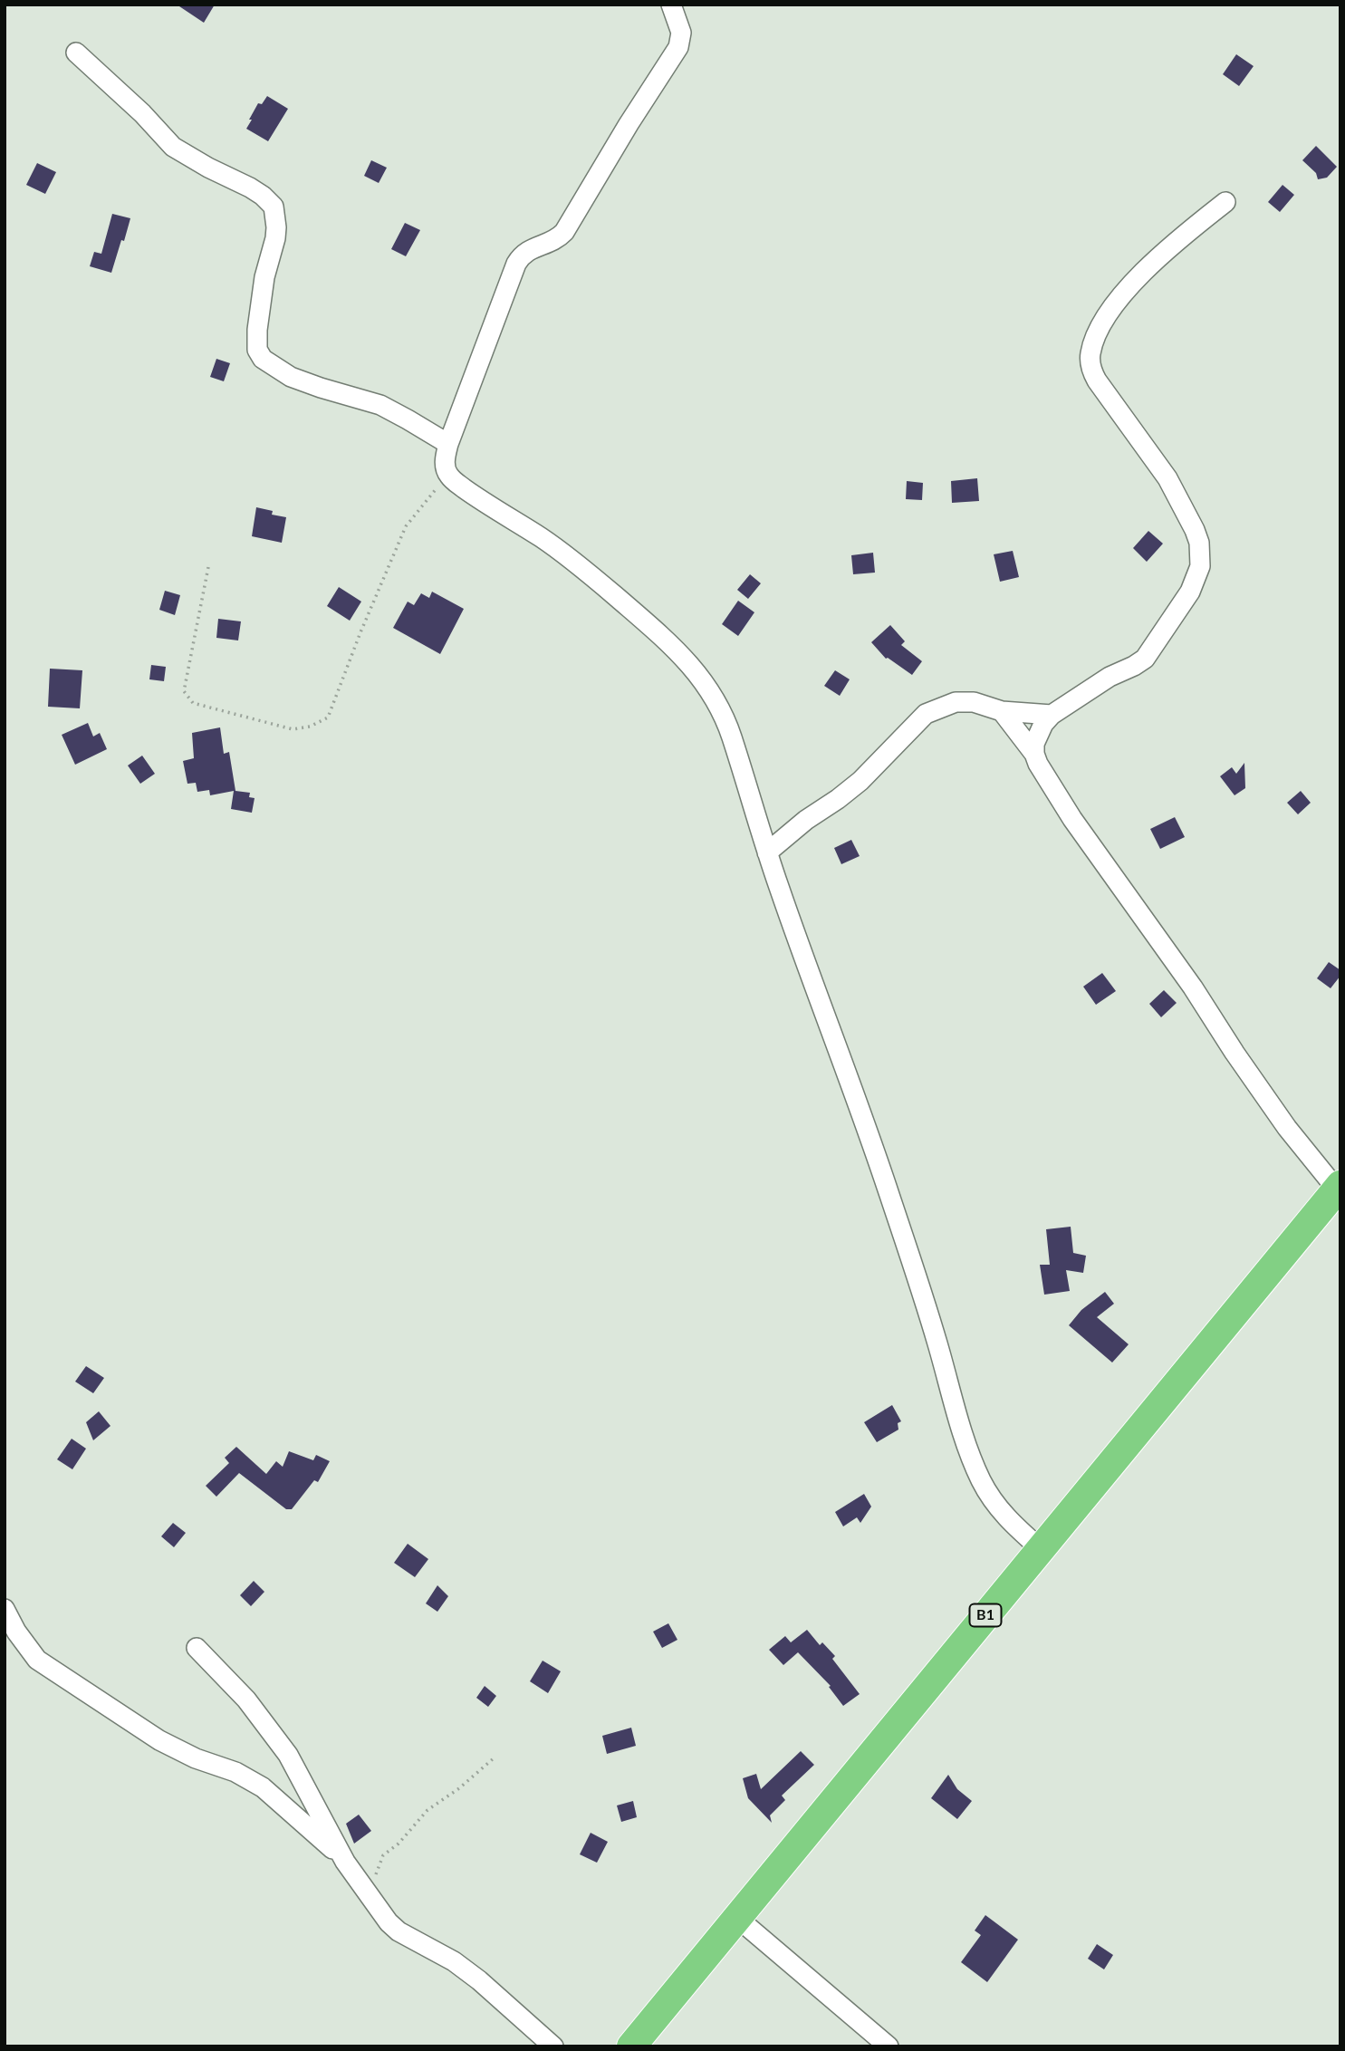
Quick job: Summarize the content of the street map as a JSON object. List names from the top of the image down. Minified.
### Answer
{"streets":{"highway":["B1"]}}
